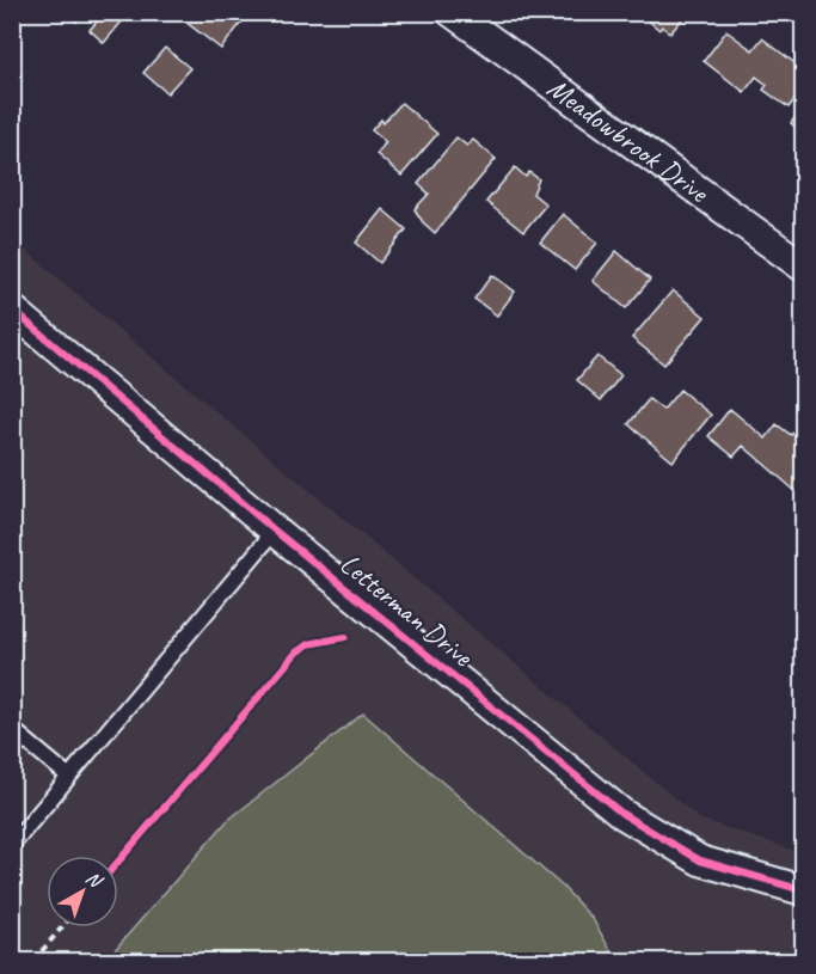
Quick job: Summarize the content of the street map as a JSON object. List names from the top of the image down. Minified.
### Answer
{"streets":{"street":["Meadowbrook Drive","Letterman Drive"]},"north":"top right"}
